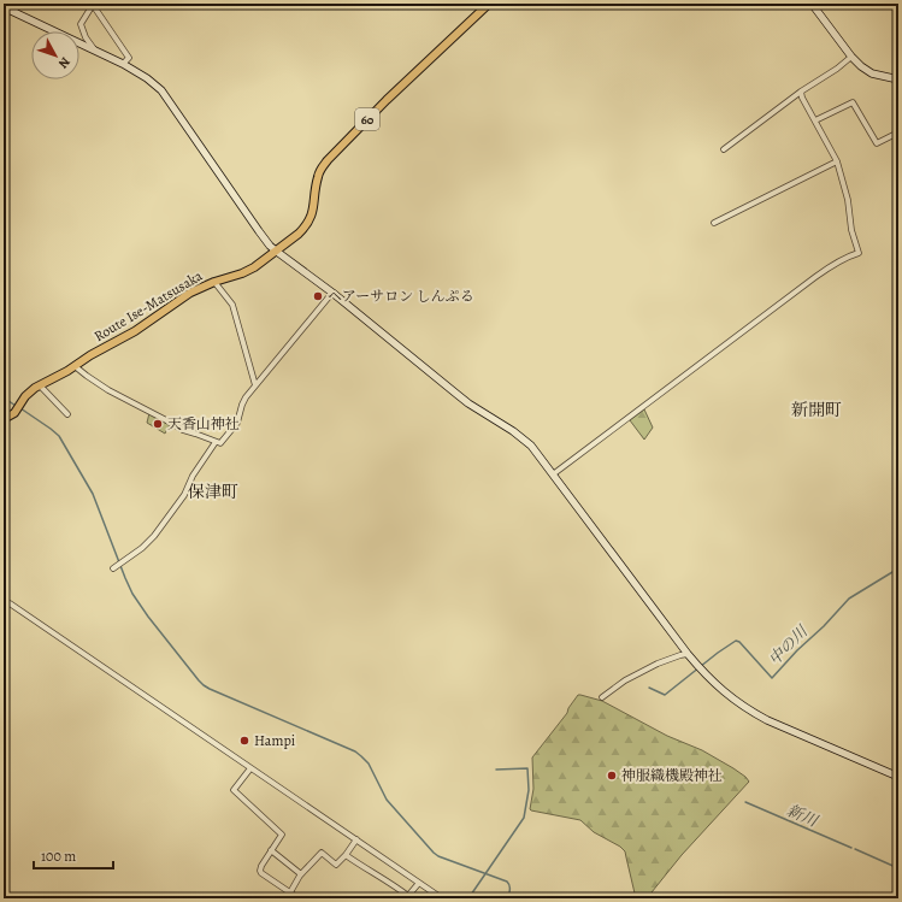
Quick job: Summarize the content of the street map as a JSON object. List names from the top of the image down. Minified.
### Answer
{"streets":{"main road":["60","Route Ise-Matsusaka"]},"districts":["新開町","保津町"],"water":["中の川","新川"],"places":["ヘアーサロン しんぷる","天香山神社","Hampi","神服織機殿神社"],"scale_bar":"100 m","north":"bottom right"}
